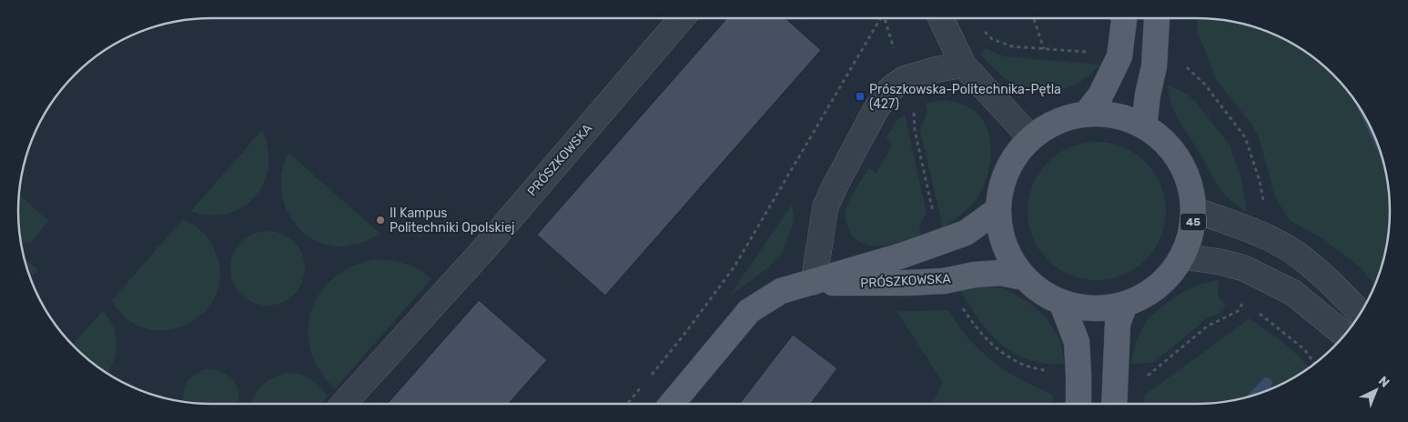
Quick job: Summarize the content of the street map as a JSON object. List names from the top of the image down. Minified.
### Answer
{"streets":{"main road":["PRÓSZKOWSKA","45"]},"crossings":[["PRÓSZKOWSKA","45"]],"places":{"transit":["Prószkowska-Politechnika-Pętla (427)"],"other":["II Kampus Politechniki Opolskiej"]},"north":"top right"}
